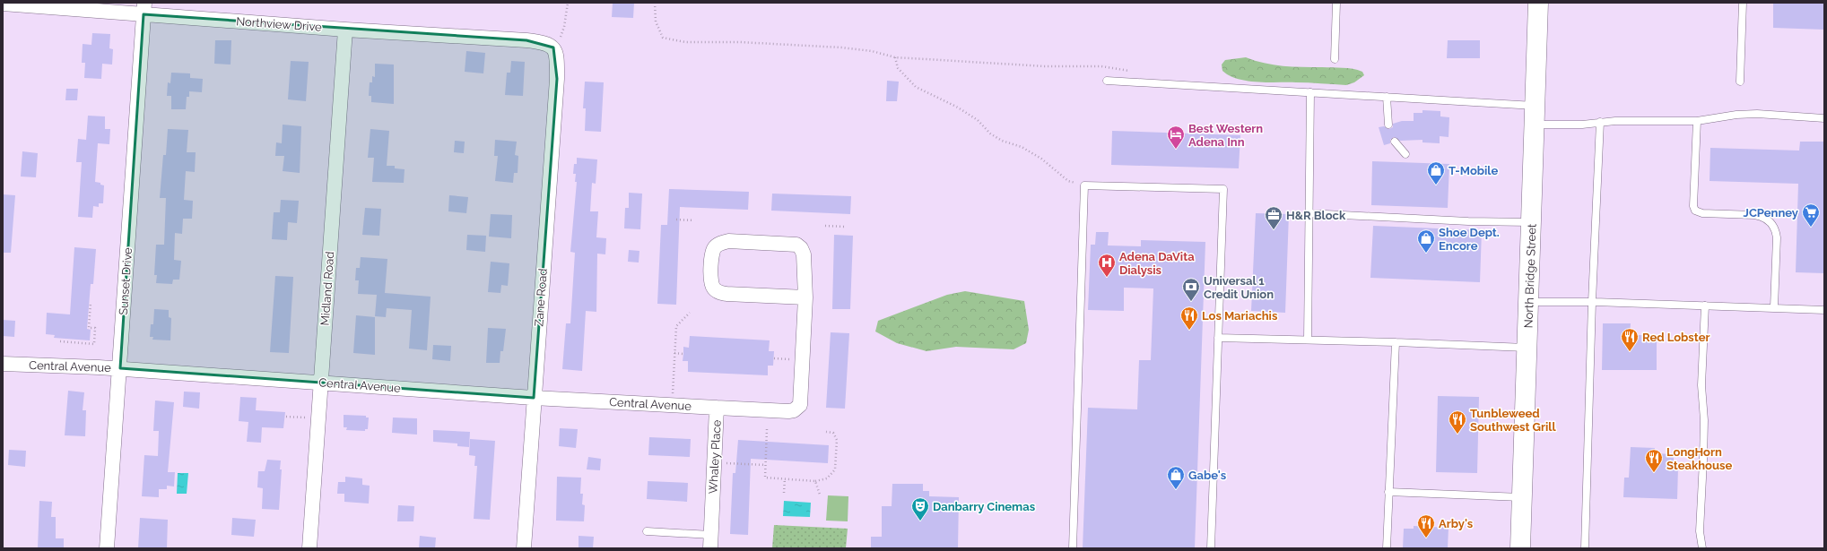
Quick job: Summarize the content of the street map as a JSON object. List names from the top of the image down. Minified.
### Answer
{"streets":{"main road":["North Bridge Street"],"street":["Northview Drive","Sunset Drive","Midland Road","Zane Road","Central Avenue","Whaley Place"]},"crossings":[["Northview Drive","Sunset Drive"],["Northview Drive","Midland Road"],["Northview Drive","Zane Road"],["Sunset Drive","Central Avenue"],["Midland Road","Central Avenue"],["Zane Road","Central Avenue"],["Central Avenue","Whaley Place"]],"places":{"hotel":["Best Western Adena Inn"],"shop":["T-Mobile","Shoe Dept. Encore","Gabe's"],"supermarket":["JCPenney"],"office":["H&R Block"],"hospital":["Adena DaVita Dialysis"],"bank":["Universal 1 Credit Union"],"restaurant":["Los Mariachis","Red Lobster","Tunbleweed Southwest Grill","LongHorn Steakhouse","Arby's"],"theatre":["Danbarry Cinemas"]}}
